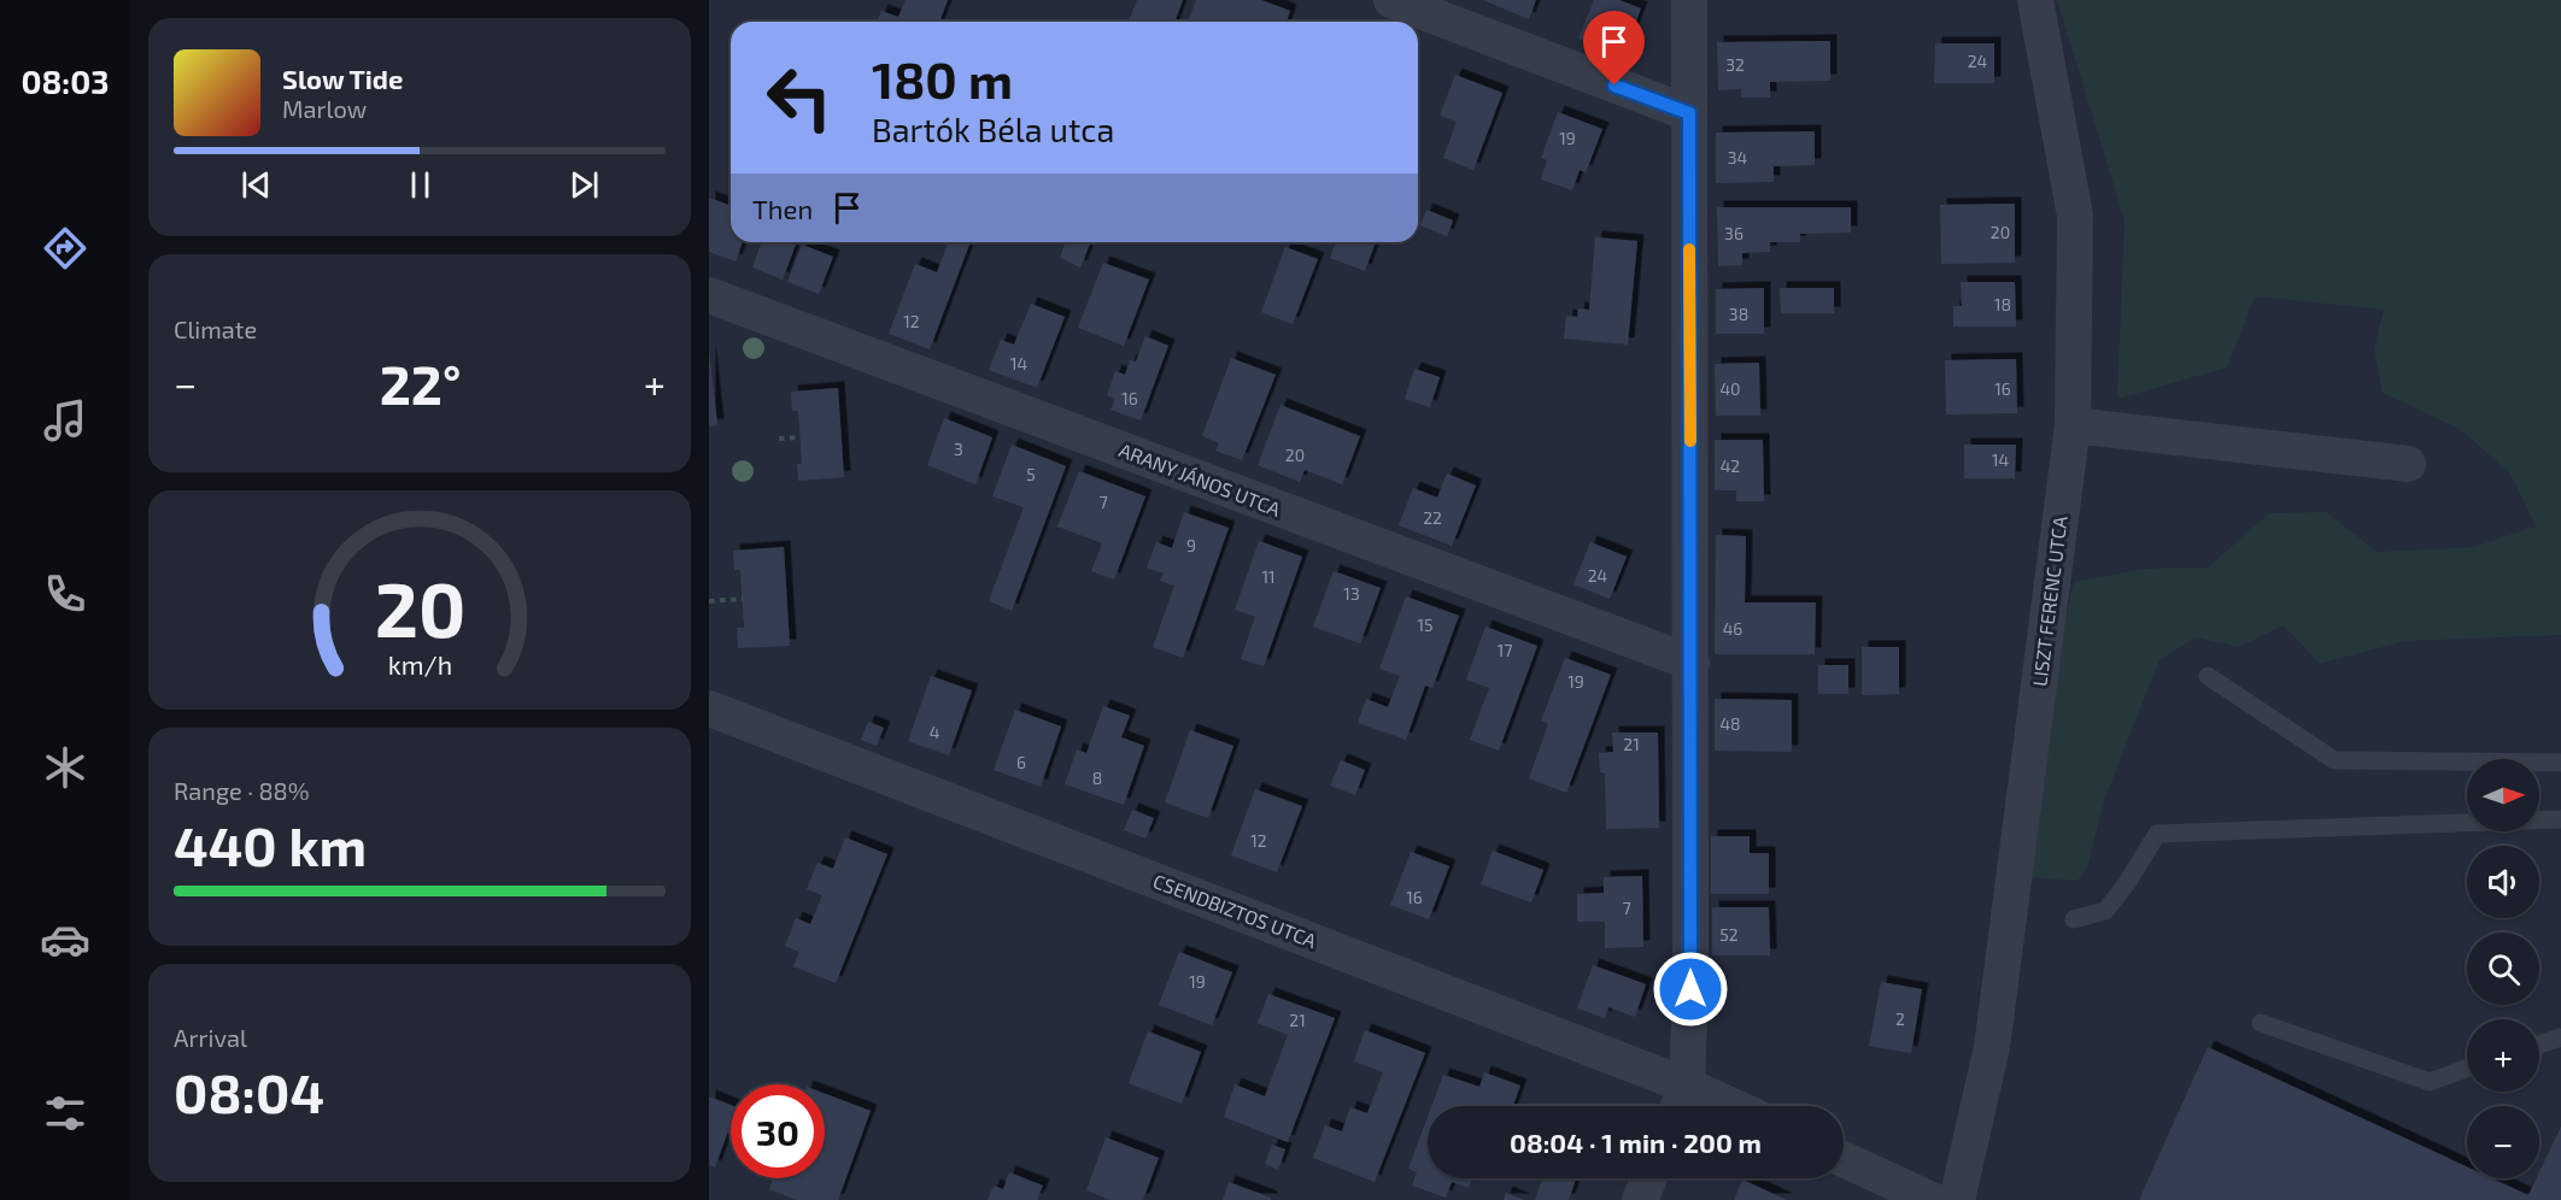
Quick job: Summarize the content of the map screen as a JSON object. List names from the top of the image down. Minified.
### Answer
{"streets":{"street":["ARANY JÁNOS UTCA","LISZT FERENC UTCA","CSENDBIZTOS UTCA"]},"house_numbers":["24","32","19","34","20","36","18","38","12","14","40","16","16","3","20","14","42","5","7","22","9","24","11","13","15","46","17","19","48","4","21","6","8","12","16","7","52","19","2","21"],"north":"right","page":{"tabs":"08:03","turn":["180 m","Bartók Béla utca"],"song":["Slow Tide","Marlow"],"then":"Then","tile":["Climate",["Range · 88%","440 km"],["Arrival","08:04"]],"heat":["−","22°","+"],"map_buttons":["+","−"],"limit":"30","trip":"08:04 · 1 min · 200 m","gauge":["20","km/h"]}}
